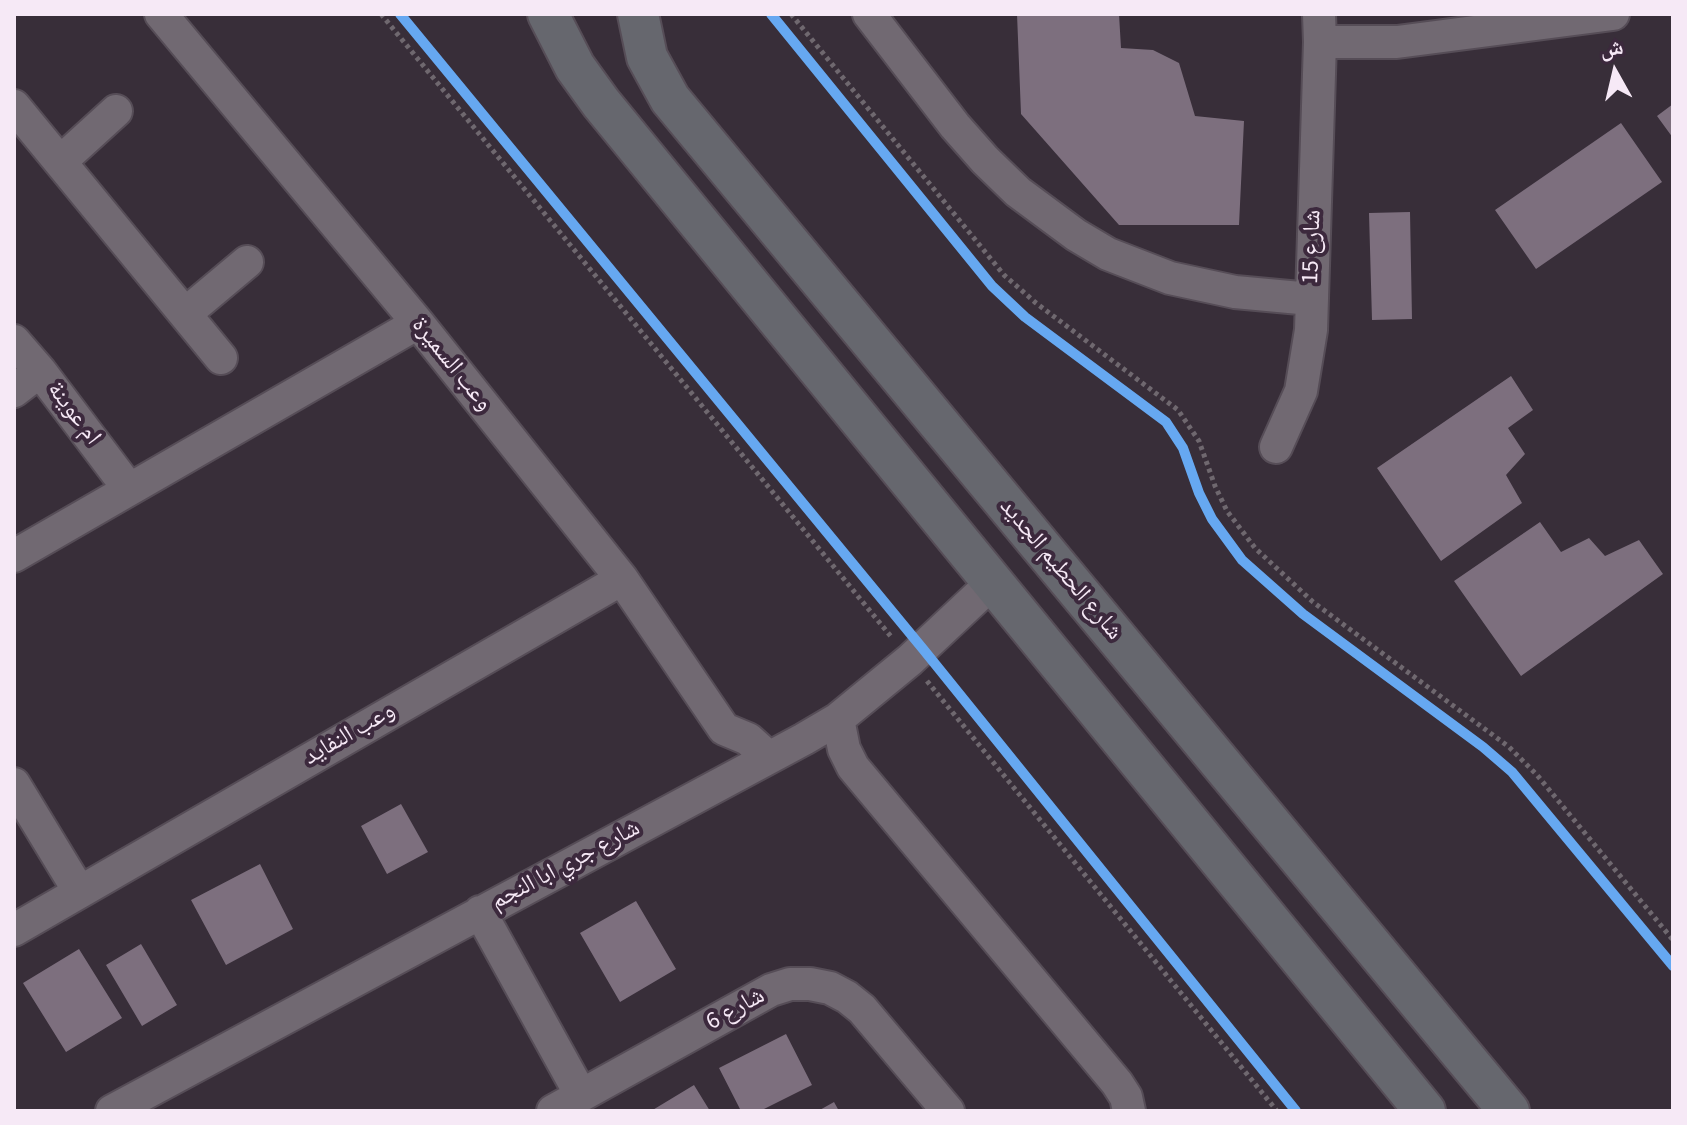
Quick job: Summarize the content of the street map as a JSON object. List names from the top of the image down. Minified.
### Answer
{"streets":{"main road":["شارع الحطيم الجديد"],"street":["شارع 15","وعب السميرة","ام عوينة","وعب النفايد","شارع جري ابا النجم","شارع 6"]},"crossings":[["وعب السميرة","وعب النفايد"],["وعب السميرة","شارع جري ابا النجم"]],"north":"top"}
